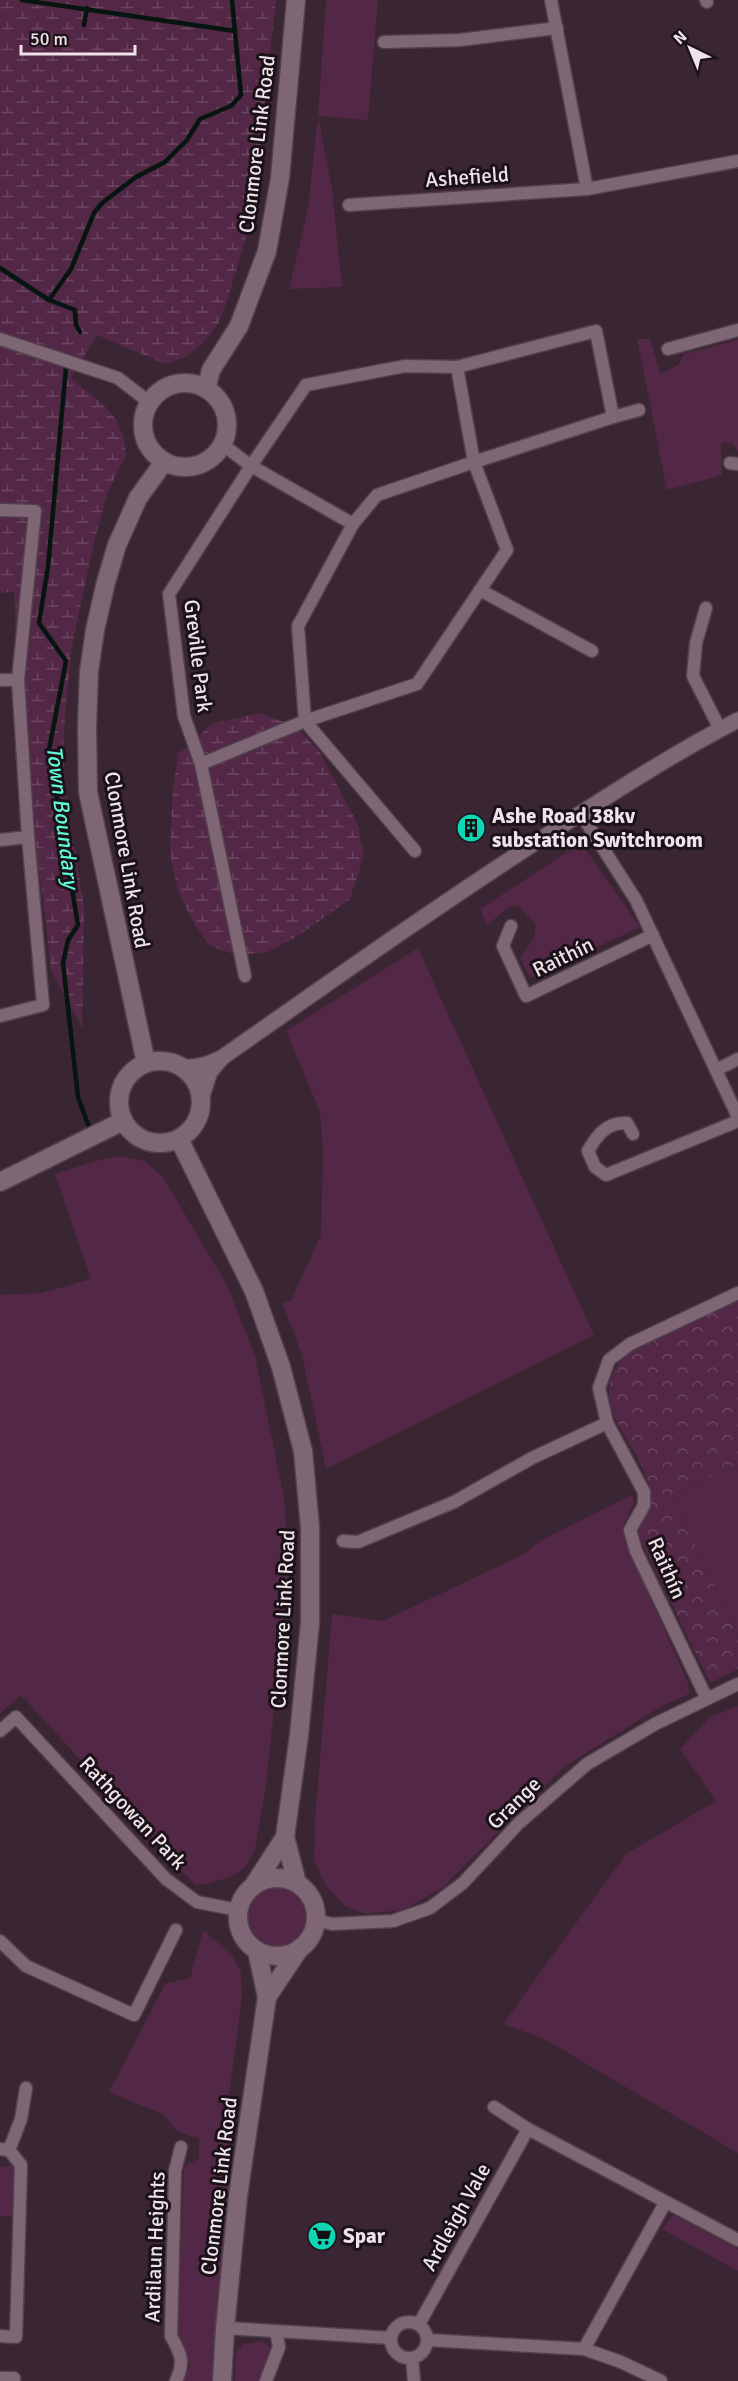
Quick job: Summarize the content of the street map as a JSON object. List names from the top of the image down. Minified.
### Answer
{"streets":{"main road":["Clonmore Link Road"],"street":["Ashefield","Greville Park","Raithín","Grange","Rathgowan Park","Ardleigh Vale","Ardilaun Heights"]},"crossings":[["Clonmore Link Road","Grange"],["Clonmore Link Road","Rathgowan Park"],["Raithín","Grange"],["Grange","Rathgowan Park"]],"water":["Town Boundary"],"places":{"building":["Ashe Road 38kv substation Switchroom"],"supermarket":["Spar"]},"scale_bar":"50 m","north":"top left"}
